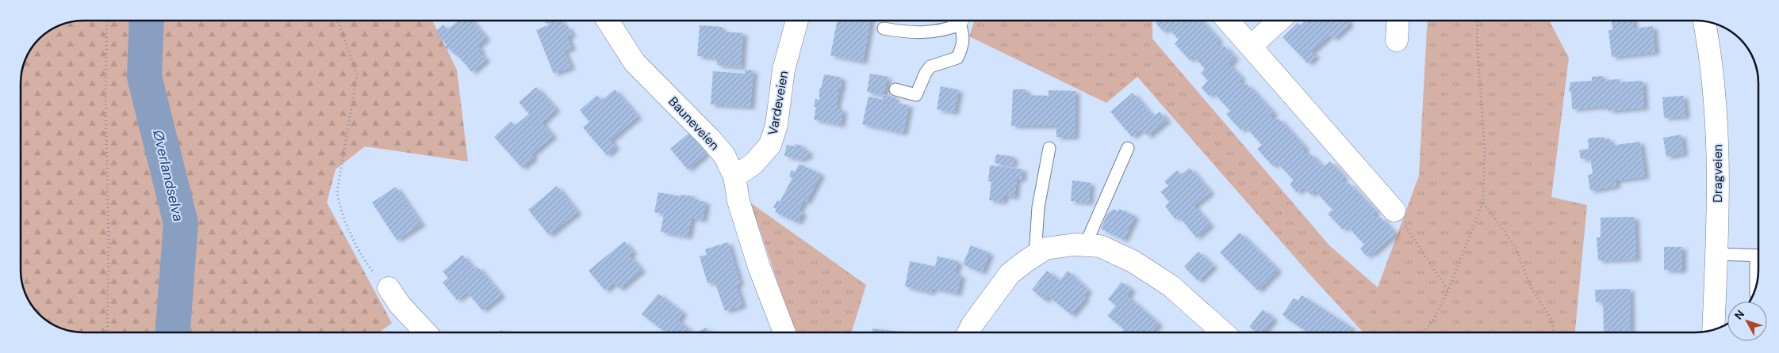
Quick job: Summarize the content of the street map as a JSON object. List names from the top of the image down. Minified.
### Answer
{"streets":{"street":["Vardeveien","Bauneveien","Dragveien"]},"crossings":[["Vardeveien","Bauneveien"]],"water":["Øverlandselva"],"north":"top left"}
